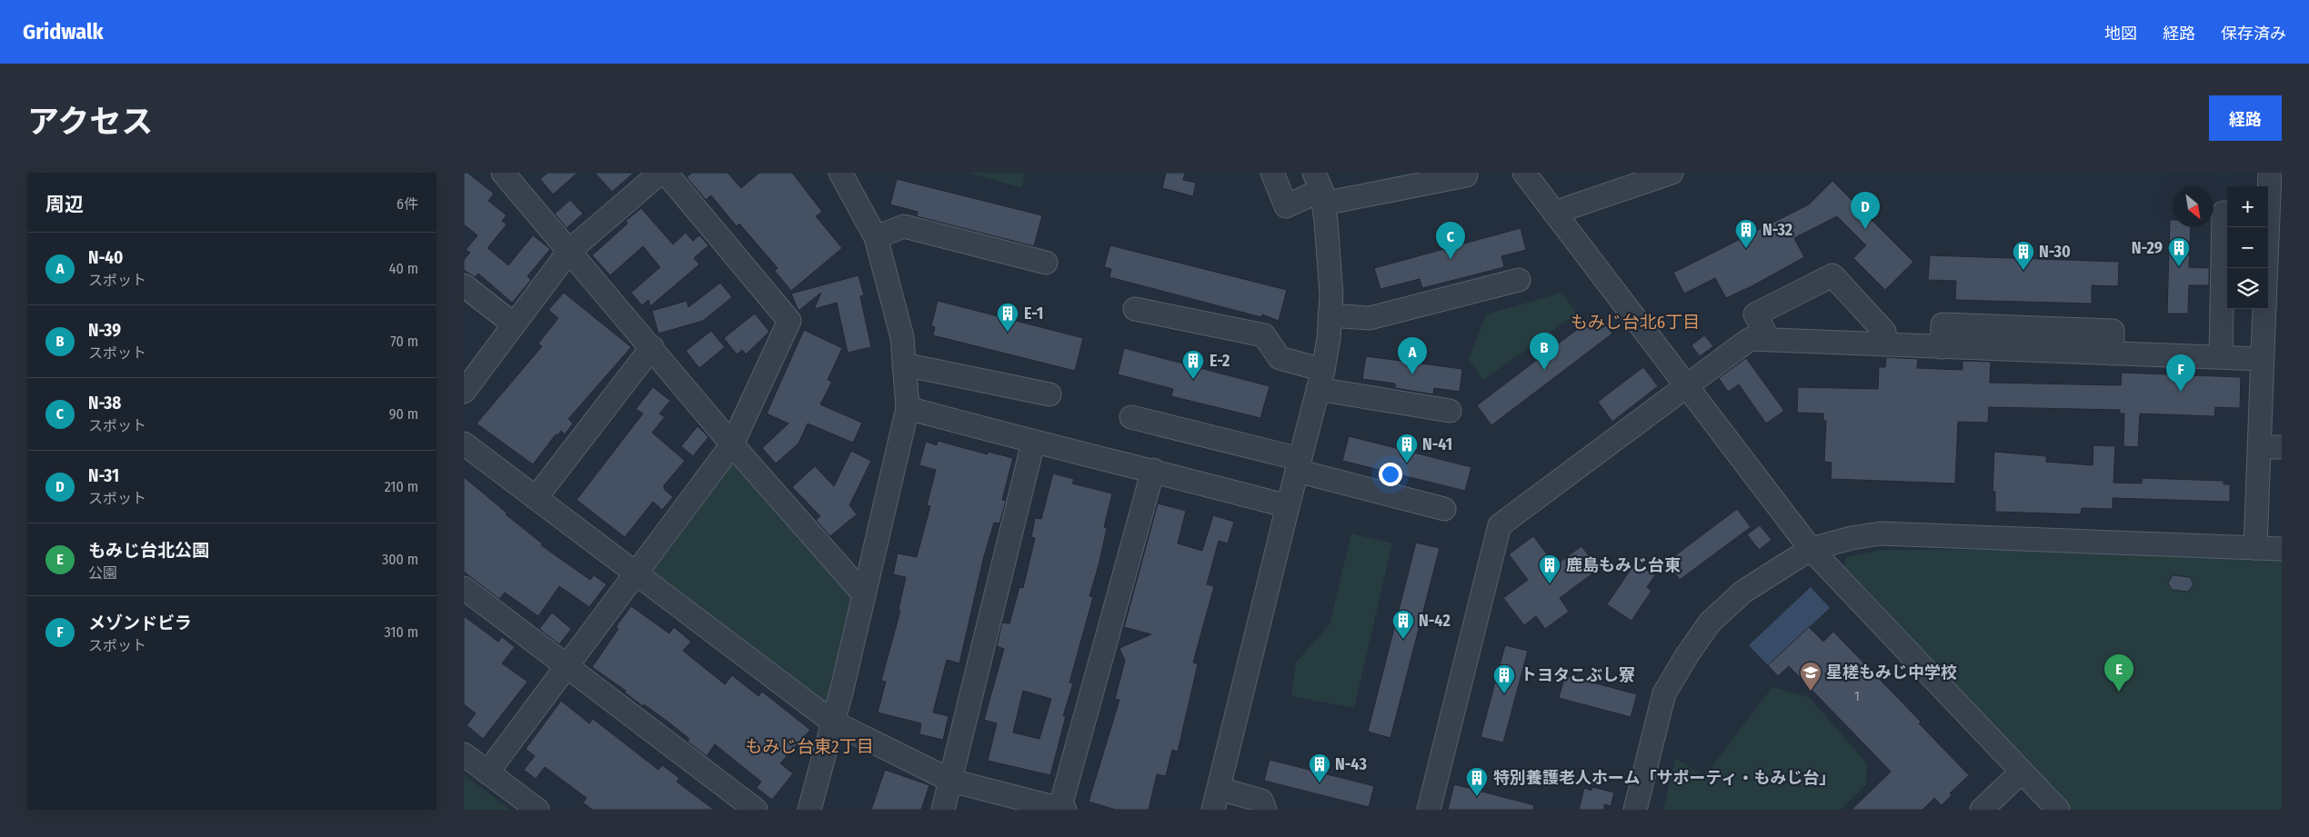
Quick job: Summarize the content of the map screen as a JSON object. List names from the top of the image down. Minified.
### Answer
{"districts":["もみじ台北6丁目","もみじ台東2丁目"],"places":{"building":["N-32","N-29","N-30","E-1","E-2","N-41","鹿島もみじ台東","N-42","トヨタこぶし寮","N-43","特別養護老人ホーム「サポーティ・もみじ台」"],"school or university":["星槎もみじ中学校"]},"house_numbers":["1"],"north":"bottom right","page":{"header":"Gridwalk","nav":["地図","経路","保存済み"],"title":"アクセス","buttons":"経路","heading":["周辺","6件"],"map_buttons":["+","−"],"pins":["D","C","B","A","F","E"],"list":[{"mark":"A","name":"N-40","note":"スポット","value":"40 m"},{"mark":"B","name":"N-39","note":"スポット","value":"70 m"},{"mark":"C","name":"N-38","note":"スポット","value":"90 m"},{"mark":"D","name":"N-31","note":"スポット","value":"210 m"},{"mark":"E","name":"もみじ台北公園","note":"公園","value":"300 m"},{"mark":"F","name":"メゾンドビラ","note":"スポット","value":"310 m"}]}}
